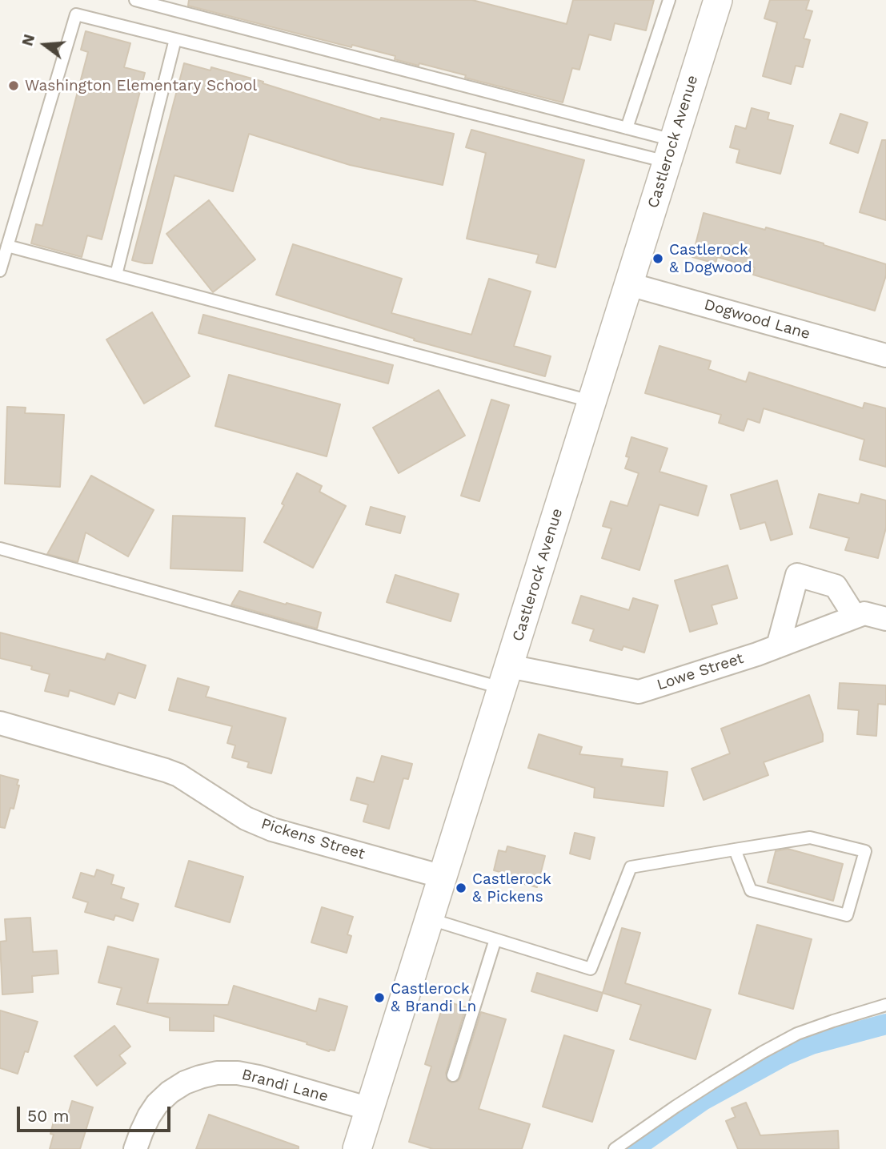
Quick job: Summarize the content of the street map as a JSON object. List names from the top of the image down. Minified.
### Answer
{"streets":{"street":["Castlerock Avenue","Dogwood Lane","Lowe Street","Pickens Street","Brandi Lane"]},"crossings":[["Castlerock Avenue","Dogwood Lane"],["Castlerock Avenue","Lowe Street"],["Castlerock Avenue","Pickens Street"],["Castlerock Avenue","Brandi Lane"]],"places":["Washington Elementary School","Castlerock & Dogwood","Castlerock & Pickens","Castlerock & Brandi Ln"],"scale_bar":"50 m","north":"left"}
